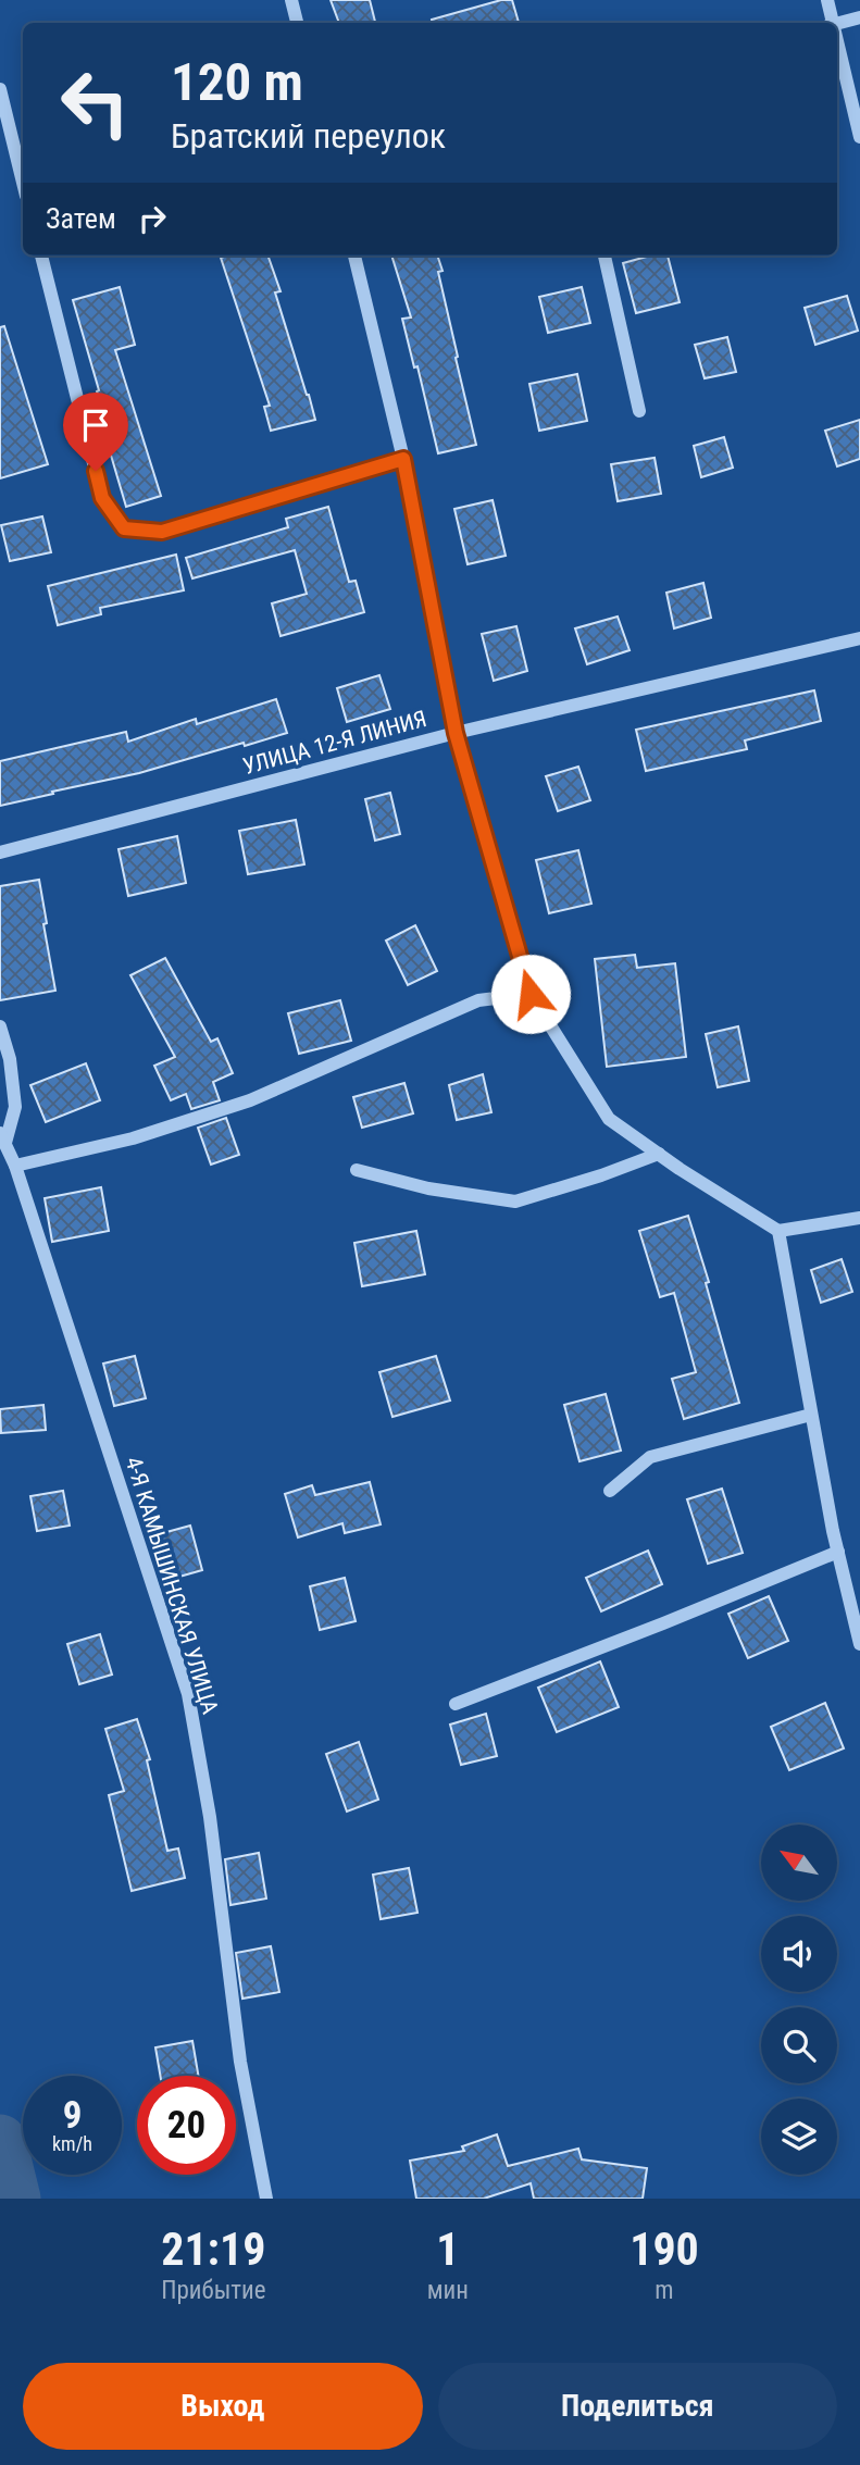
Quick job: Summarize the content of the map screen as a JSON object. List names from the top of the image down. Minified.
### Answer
{"streets":{"lane":["УЛИЦА 12-Я ЛИНИЯ","4-Я КАМЫШИНСКАЯ УЛИЦА"]},"north":"top left","page":{"turn":["120 m","Братский переулок"],"then":"Затем","speed":"9 km/h","limit":"20","eta":["21:19","Прибытие","1","мин","190","m"],"buttons":["Выход","Поделиться"]}}
